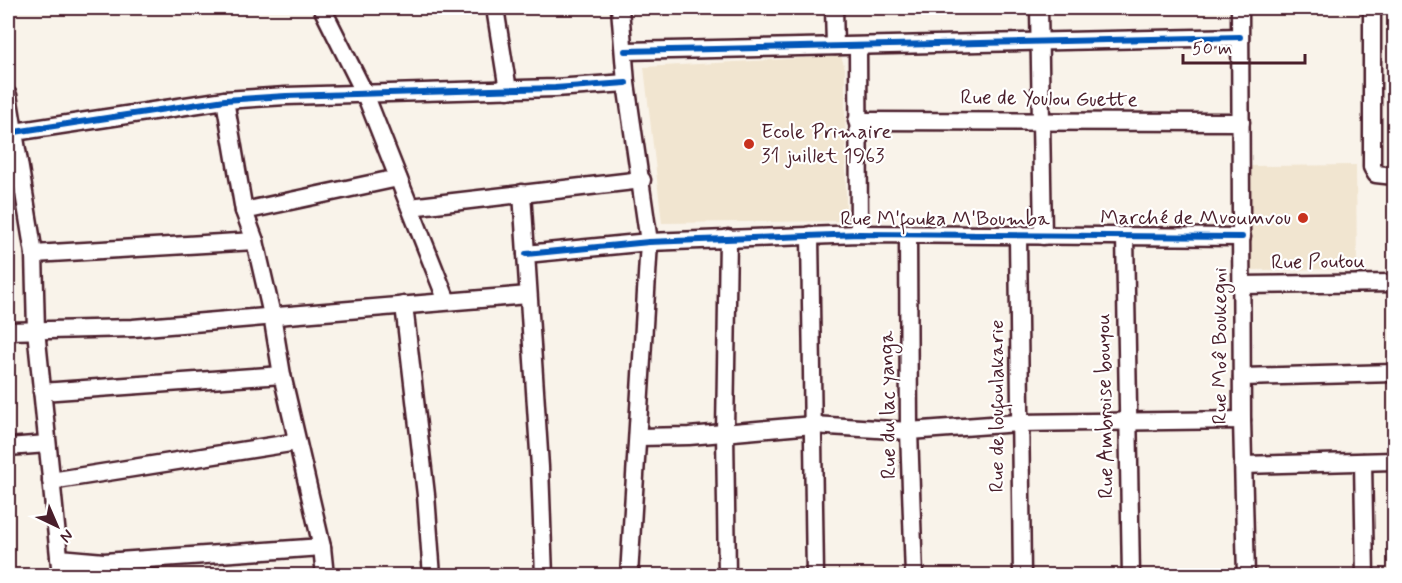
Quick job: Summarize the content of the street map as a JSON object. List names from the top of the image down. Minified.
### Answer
{"streets":{"street":["Rue de Youlou Guette","Rue M'fouka M'Boumba","Rue Poutou","Rue Moê Boukegni","Rue du lac yanga","Rue de loufoulakarie","Rue Ambroise bouyou"]},"crossings":[["Rue de Youlou Guette","Rue Moê Boukegni"],["Rue M'fouka M'Boumba","Rue Moê Boukegni"],["Rue M'fouka M'Boumba","Rue du lac yanga"],["Rue M'fouka M'Boumba","Rue de loufoulakarie"],["Rue M'fouka M'Boumba","Rue Ambroise bouyou"],["Rue Poutou","Rue Moê Boukegni"]],"places":["Ecole Primaire 31 juillet 1963","Marché de Mvoumvou"],"scale_bar":"50 m","north":"bottom right"}
